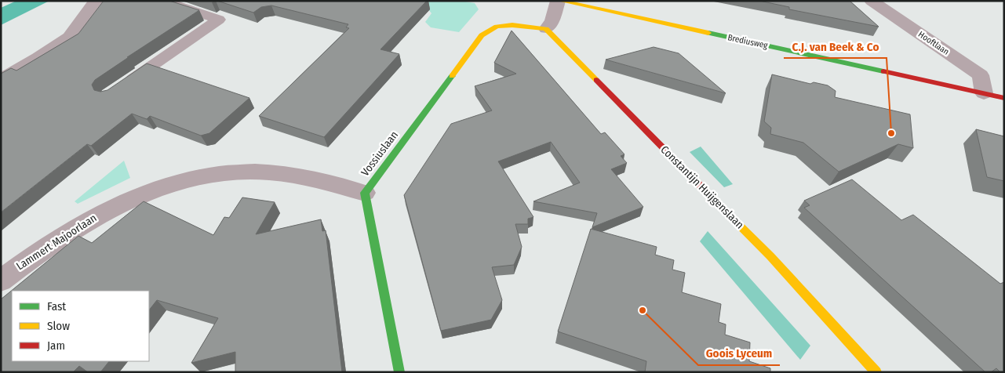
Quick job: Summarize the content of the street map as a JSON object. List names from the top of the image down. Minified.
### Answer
{"streets":{"street":["Brediusweg","Hooftlaan","Vossiuslaan","Constantijn Huijgenslaan","Lammert Majoorlaan"]},"crossings":[["Brediusweg","Hooftlaan"],["Vossiuslaan","Constantijn Huijgenslaan"],["Vossiuslaan","Lammert Majoorlaan"]],"places":["C.J. van Beek & Co","Goois Lyceum"],"legend":["Fast","Slow","Jam"]}
